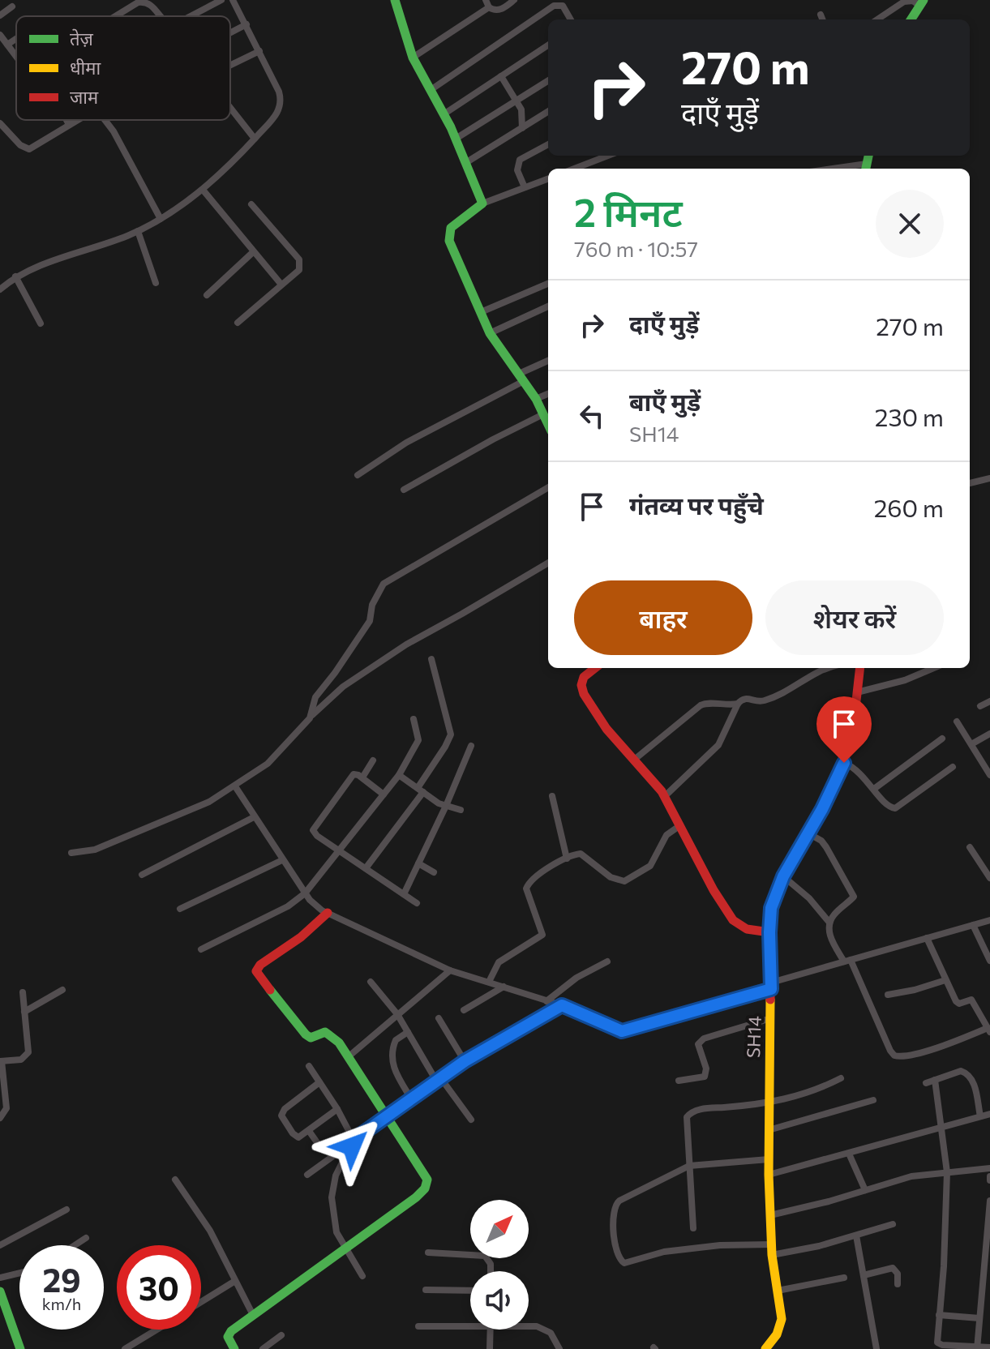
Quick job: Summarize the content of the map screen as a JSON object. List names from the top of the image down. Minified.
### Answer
{"streets":{"street":["SH14"]},"legend":["तेज़","धीमा","जाम"],"north":"top right","page":{"turn":["270 m","दाएँ मुड़ें"],"heading":["2 मिनट","760 m · 10:57"],"list":[{"name":"दाएँ मुड़ें","value":"270 m"},{"name":"बाएँ मुड़ें","note":"SH14","value":"230 m"},{"name":"गंतव्य पर पहुँचे","value":"260 m"}],"buttons":["बाहर","शेयर करें"],"speed":"29 km/h","limit":"30"}}
